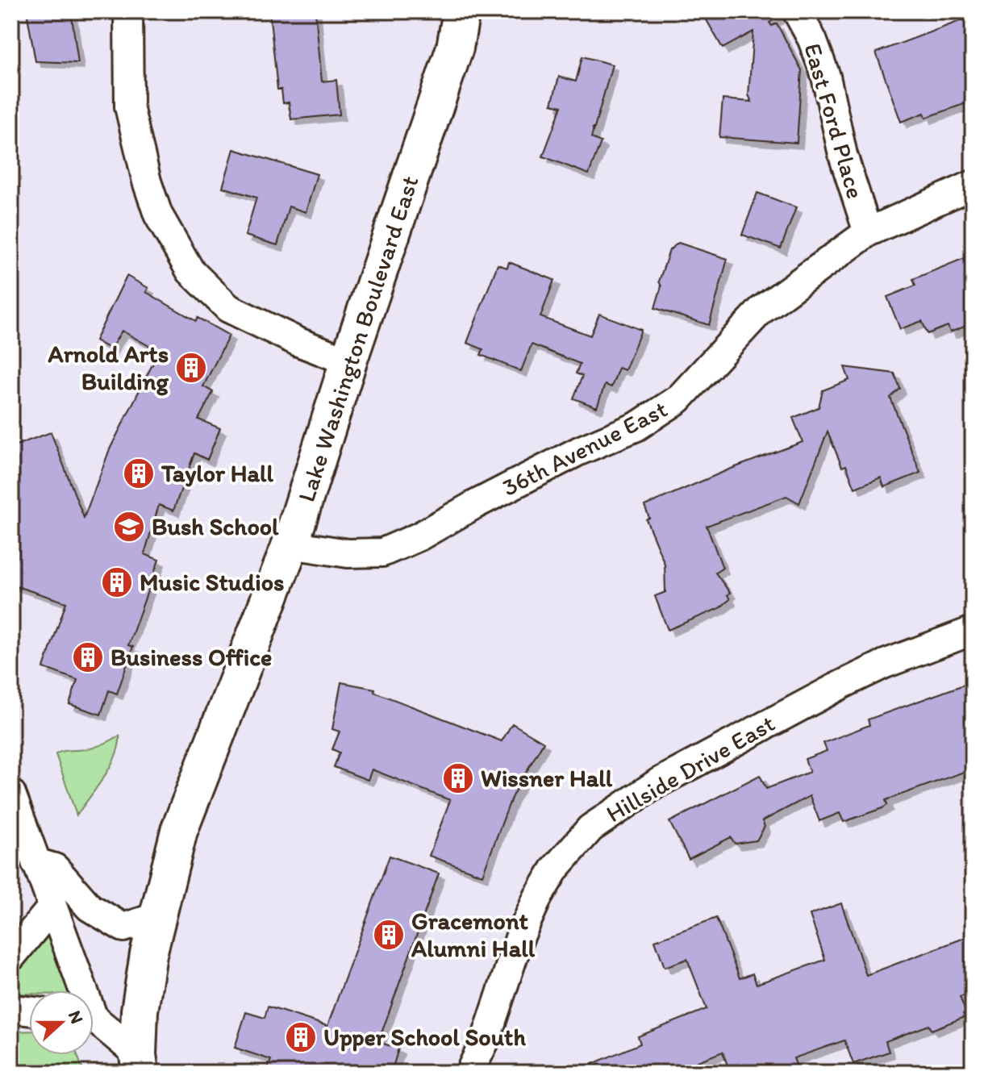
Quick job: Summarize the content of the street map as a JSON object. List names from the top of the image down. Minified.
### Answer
{"streets":{"main road":["Lake Washington Boulevard East"],"street":["East Ford Place","36th Avenue East","Hillside Drive East"]},"crossings":[["East Ford Place","36th Avenue East"],["Lake Washington Boulevard East","36th Avenue East"]],"places":{"building":["Arnold Arts Building","Taylor Hall","Music Studios","Business Office","Wissner Hall","Gracemont Alumni Hall","Upper School South"],"school or university":["Bush School"]},"north":"right"}
